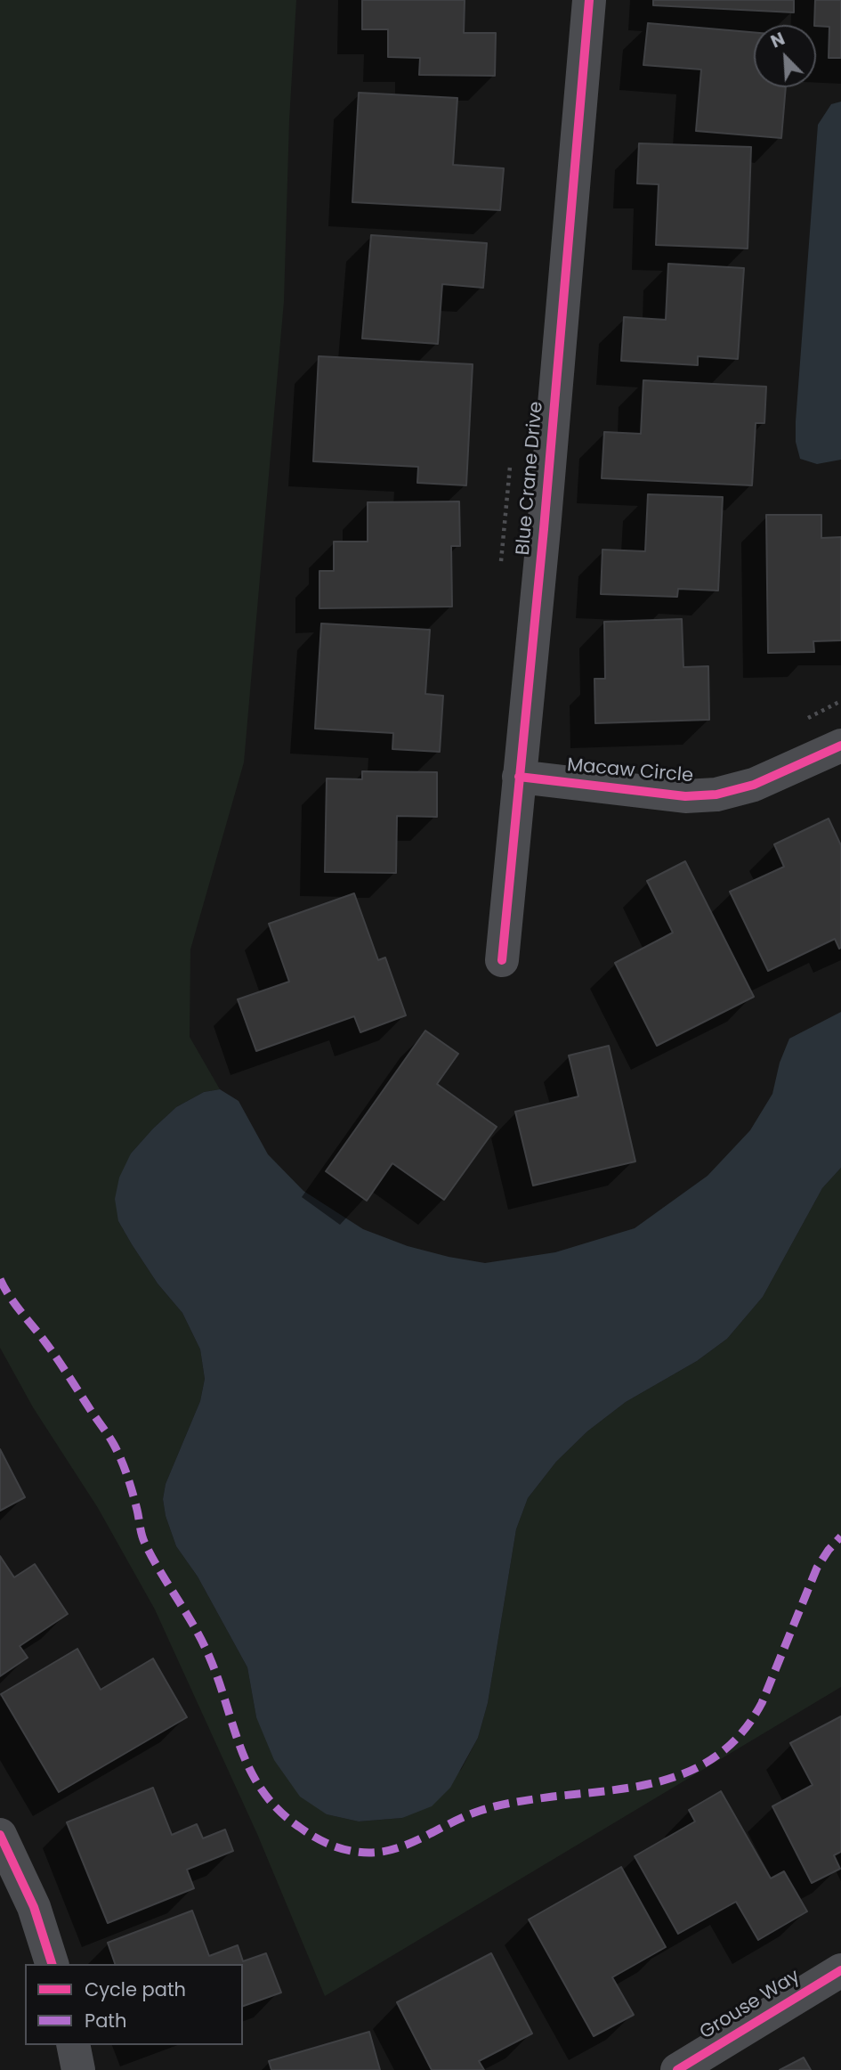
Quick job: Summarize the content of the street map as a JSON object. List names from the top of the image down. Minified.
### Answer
{"streets":{"street":["Blue Crane Drive","Macaw Circle","Grouse Way"]},"crossings":[["Blue Crane Drive","Macaw Circle"]],"legend":["Cycle path","Path"],"north":"top left"}
